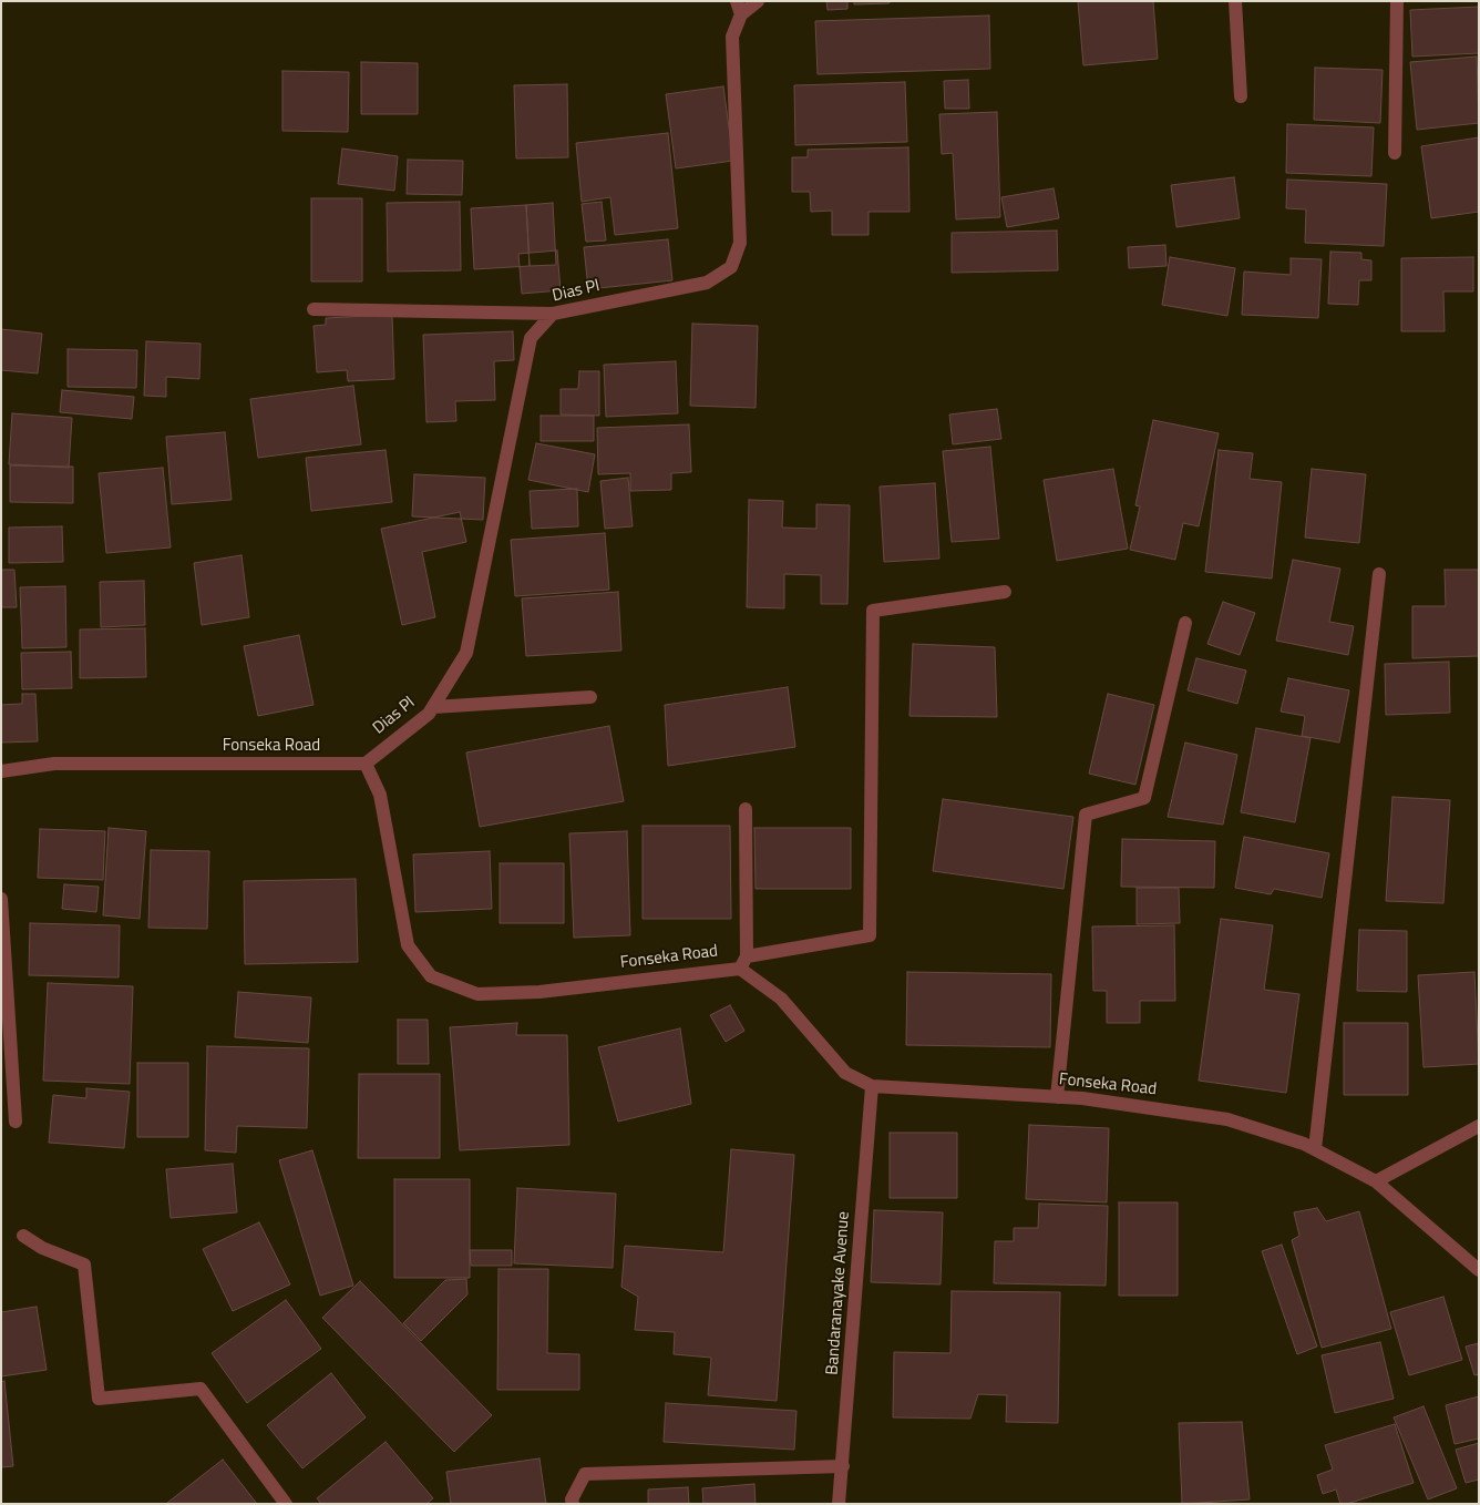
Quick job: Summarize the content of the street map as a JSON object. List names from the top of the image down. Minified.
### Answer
{"streets":{"street":["Dias Pl","Fonseka Road","Bandaranayake Avenue"]},"crossings":[["Dias Pl","Fonseka Road"],["Fonseka Road","Bandaranayake Avenue"]]}
